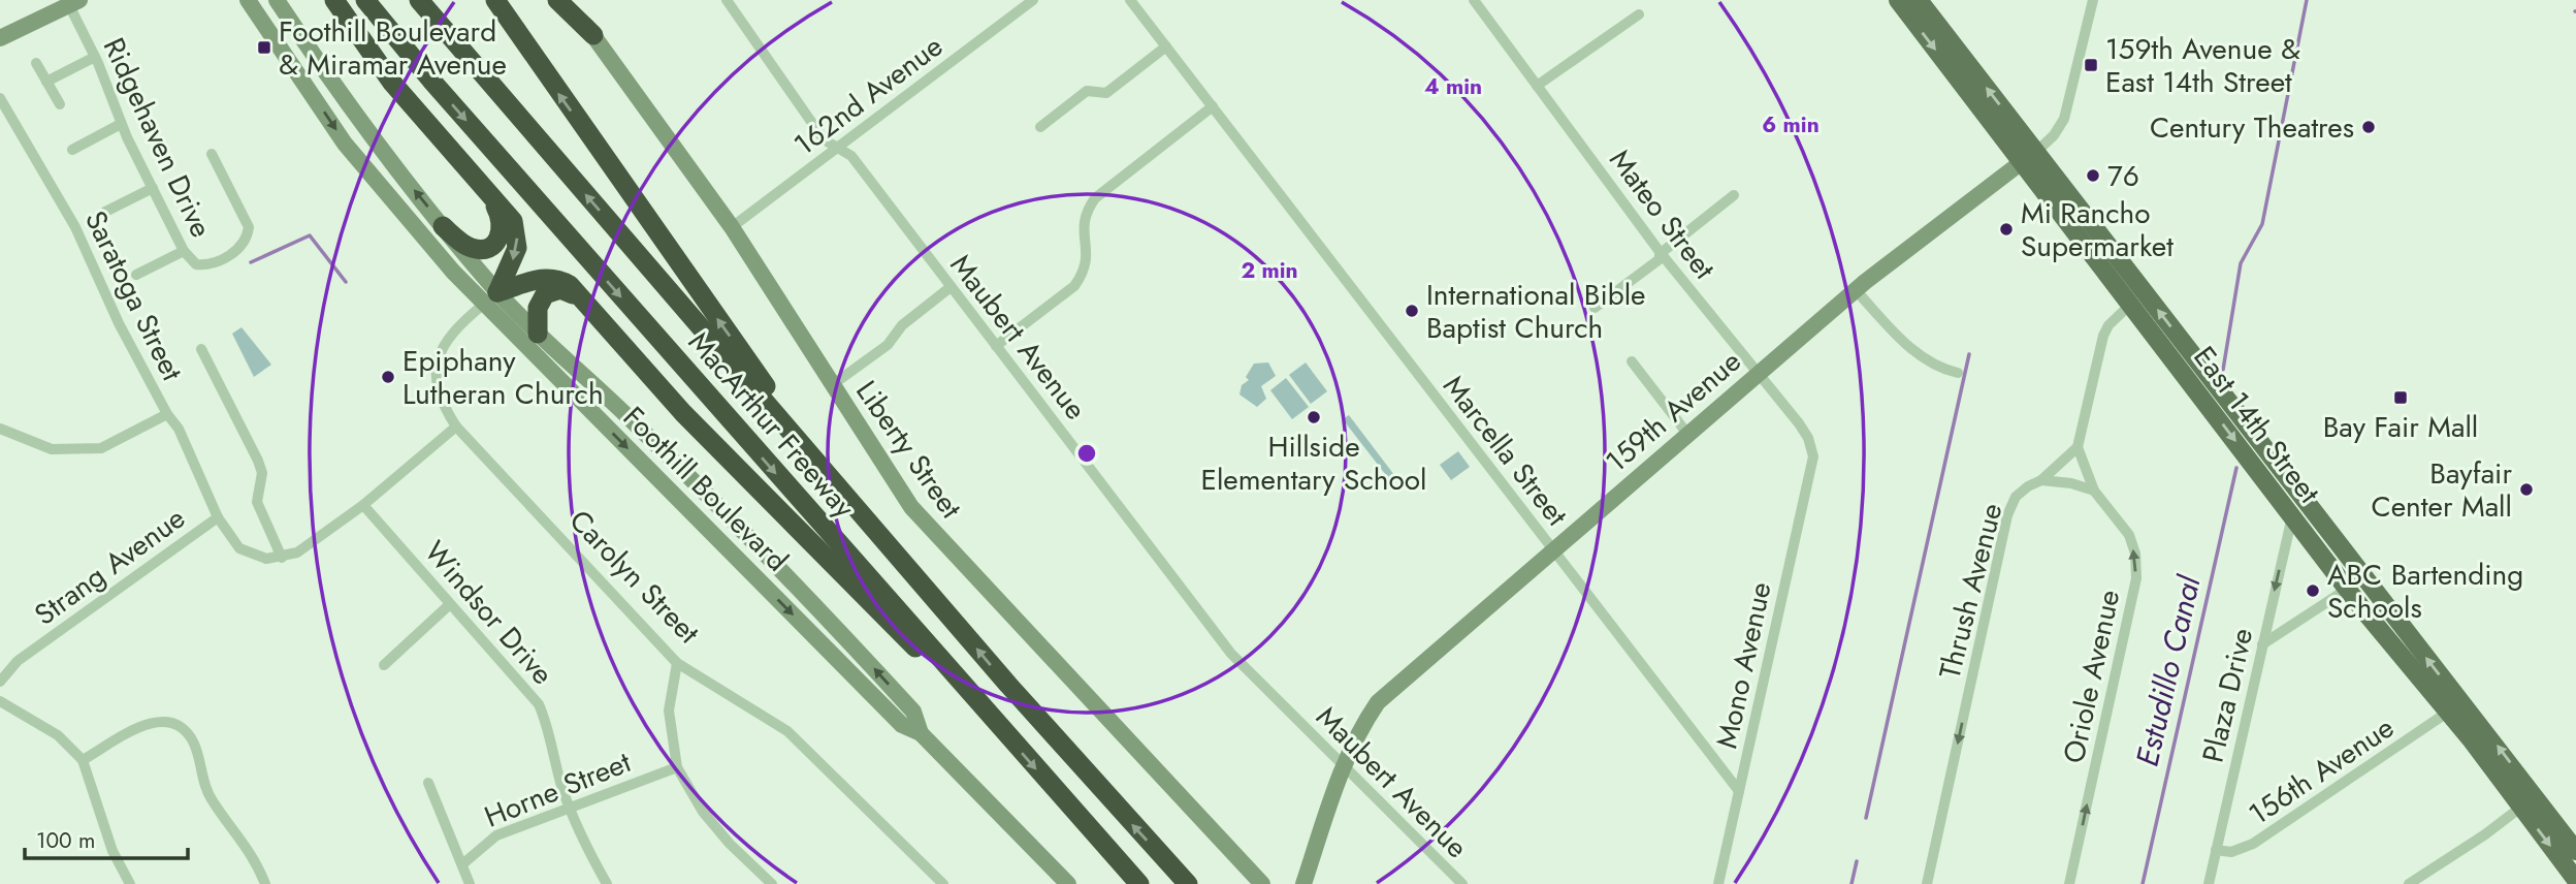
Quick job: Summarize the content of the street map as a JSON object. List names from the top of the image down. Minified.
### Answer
{"streets":{"highway":["MacArthur Freeway"],"main road":["East 14th Street"],"street":["162nd Avenue","Ridgehaven Drive","Mateo Street","Saratoga Street","Maubert Avenue","159th Avenue","Liberty Street","Marcella Street","Foothill Boulevard","Strang Avenue","Carolyn Street","Thrush Avenue","Windsor Drive","Mono Avenue","Oriole Avenue","Plaza Drive","156th Avenue","Horne Street"]},"crossings":[["162nd Avenue","Maubert Avenue"],["162nd Avenue","Liberty Street"],["Mateo Street","159th Avenue"],["Mateo Street","Mono Avenue"],["Saratoga Street","Strang Avenue"],["Maubert Avenue","159th Avenue"],["159th Avenue","East 14th Street"],["159th Avenue","Marcella Street"],["East 14th Street","Plaza Drive"],["East 14th Street","156th Avenue"],["Marcella Street","Mono Avenue"],["Foothill Boulevard","Carolyn Street"],["Thrush Avenue","Oriole Avenue"],["Windsor Drive","Horne Street"],["Plaza Drive","156th Avenue"]],"one_way":["Thrush Avenue","Oriole Avenue"],"water":["Estudillo Canal"],"places":{"transit":["Foothill Boulevard & Miramar Avenue","159th Avenue & East 14th Street","Bay Fair Mall"],"other":["Century Theatres","76","Mi Rancho Supermarket","International Bible Baptist Church","Epiphany Lutheran Church","Hillside Elementary School","Bayfair Center Mall","ABC Bartending Schools"]},"scale_bar":"100 m","rings":["4 min","6 min","2 min"]}
